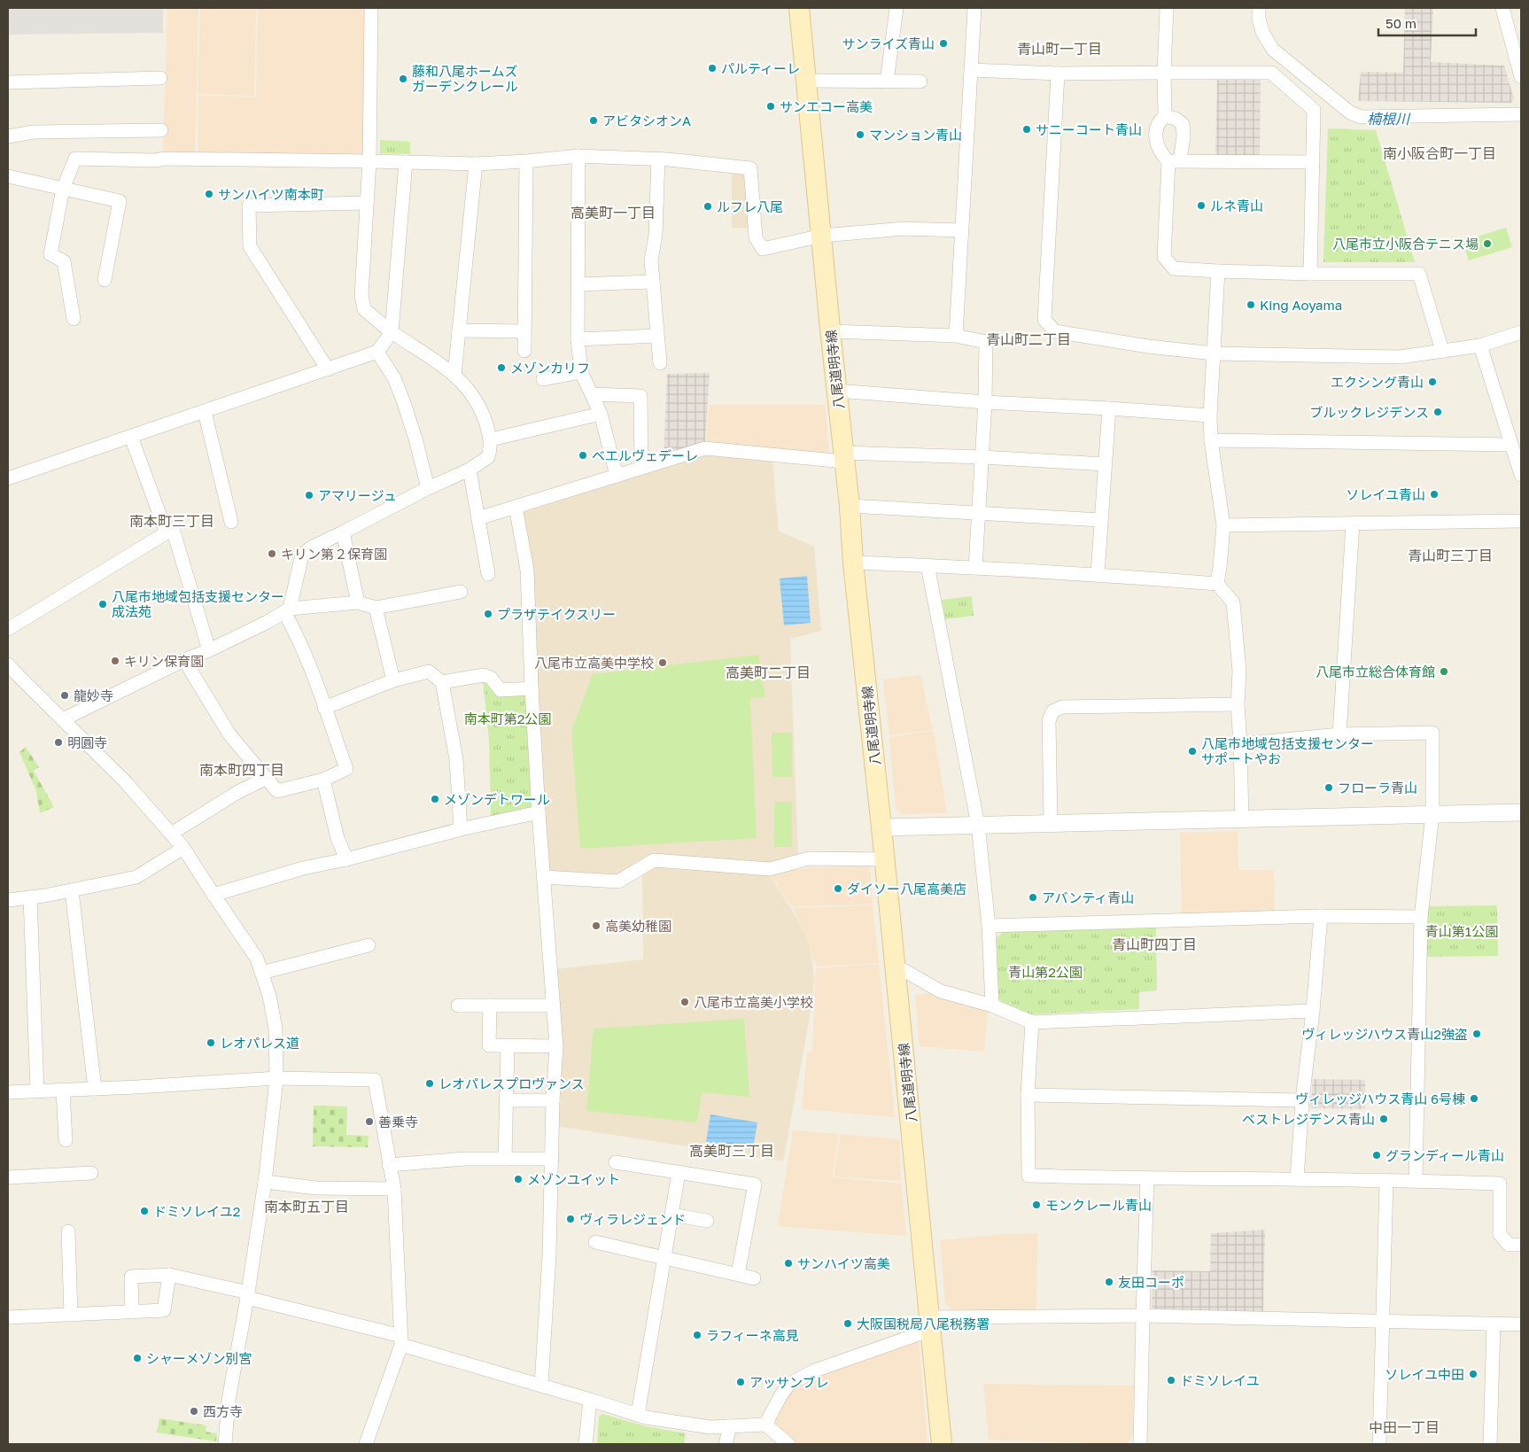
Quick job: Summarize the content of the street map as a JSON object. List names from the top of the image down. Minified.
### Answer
{"streets":{"main road":["八尾道明寺線"]},"districts":["青山町一丁目","南小阪合町一丁目","高美町一丁目","青山町二丁目","南本町三丁目","青山町三丁目","高美町二丁目","南本町四丁目","青山町四丁目","高美町三丁目","南本町五丁目","中田一丁目"],"water":["楠根川"],"parks":["南本町第2公園","青山第1公園","青山第2公園"],"places":["サンライズ青山","パルティーレ","藤和八尾ホームズ ガーデンクレール","サンエコー高美","アビタシオンA","サニーコート青山","マンション青山","サンハイツ南本町","ルネ青山","ルフレ八尾","八尾市立小阪合テニス場","King Aoyama","メゾンカリフ","エクシング青山","ブルックレジデンス","ベエルヴェデーレ","ソレイユ青山","アマリージュ","キリン第２保育園","八尾市地域包括支援センター 成法苑","プラザテイクスリー","キリン保育園","八尾市立高美中学校","八尾市立総合体育館","龍妙寺","明圓寺","八尾市地域包括支援センター サポートやお","フローラ青山","メゾンデトワール","ダイソー八尾高美店","アバンティ青山","高美幼稚園","八尾市立高美小学校","ヴィレッジハウス青山2強盗","レオパレス道","レオパレスプロヴァンス","ヴィレッジハウス青山 6号棟","ベストレジデンス青山","善乗寺","グランディール青山","メゾンユイット","モンクレール青山","ドミソレイユ2","ヴィラレジェンド","サンハイツ高美","友田コーポ","大阪国税局八尾税務署","ラフィーネ高見","シャーメゾン別宮","ソレイユ中田","ドミソレイユ","アッサンブレ","西方寺"],"scale_bar":"50 m"}
